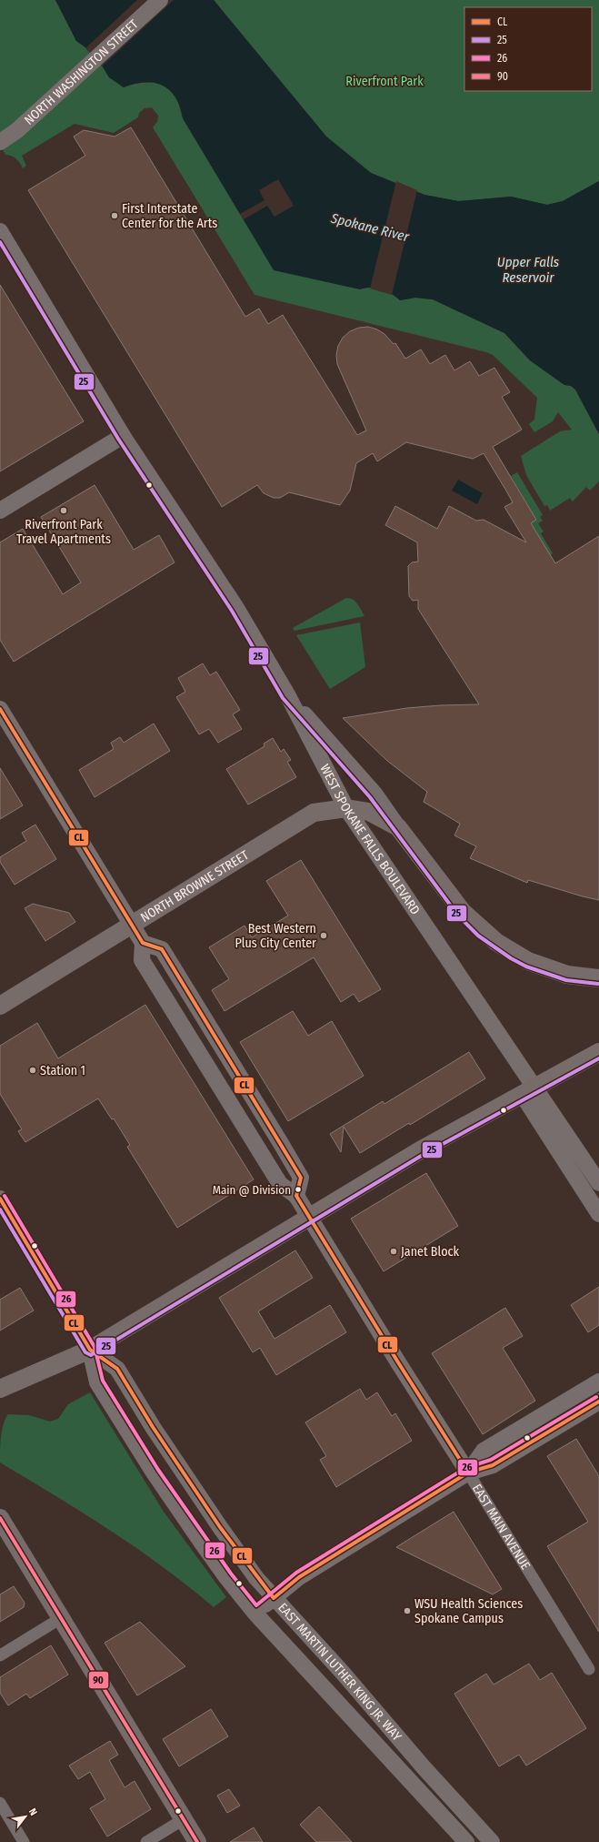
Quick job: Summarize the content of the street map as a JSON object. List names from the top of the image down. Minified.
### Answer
{"streets":{"main road":["NORTH WASHINGTON STREET","WEST SPOKANE FALLS BOULEVARD","NORTH BROWNE STREET","EAST MAIN AVENUE","EAST MARTIN LUTHER KING JR. WAY"]},"crossings":[["WEST SPOKANE FALLS BOULEVARD","NORTH BROWNE STREET"]],"water":["Spokane River","Upper Falls Reservoir"],"parks":["Riverfront Park"],"places":["First Interstate Center for the Arts","Riverfront Park Travel Apartments","Best Western Plus City Center","Station 1","Main @ Division","Janet Block","WSU Health Sciences Spokane Campus"],"lines":["transit line 25","transit line CL","transit line 26","transit line 90"],"legend":["CL","25","26","90"],"north":"top right"}
